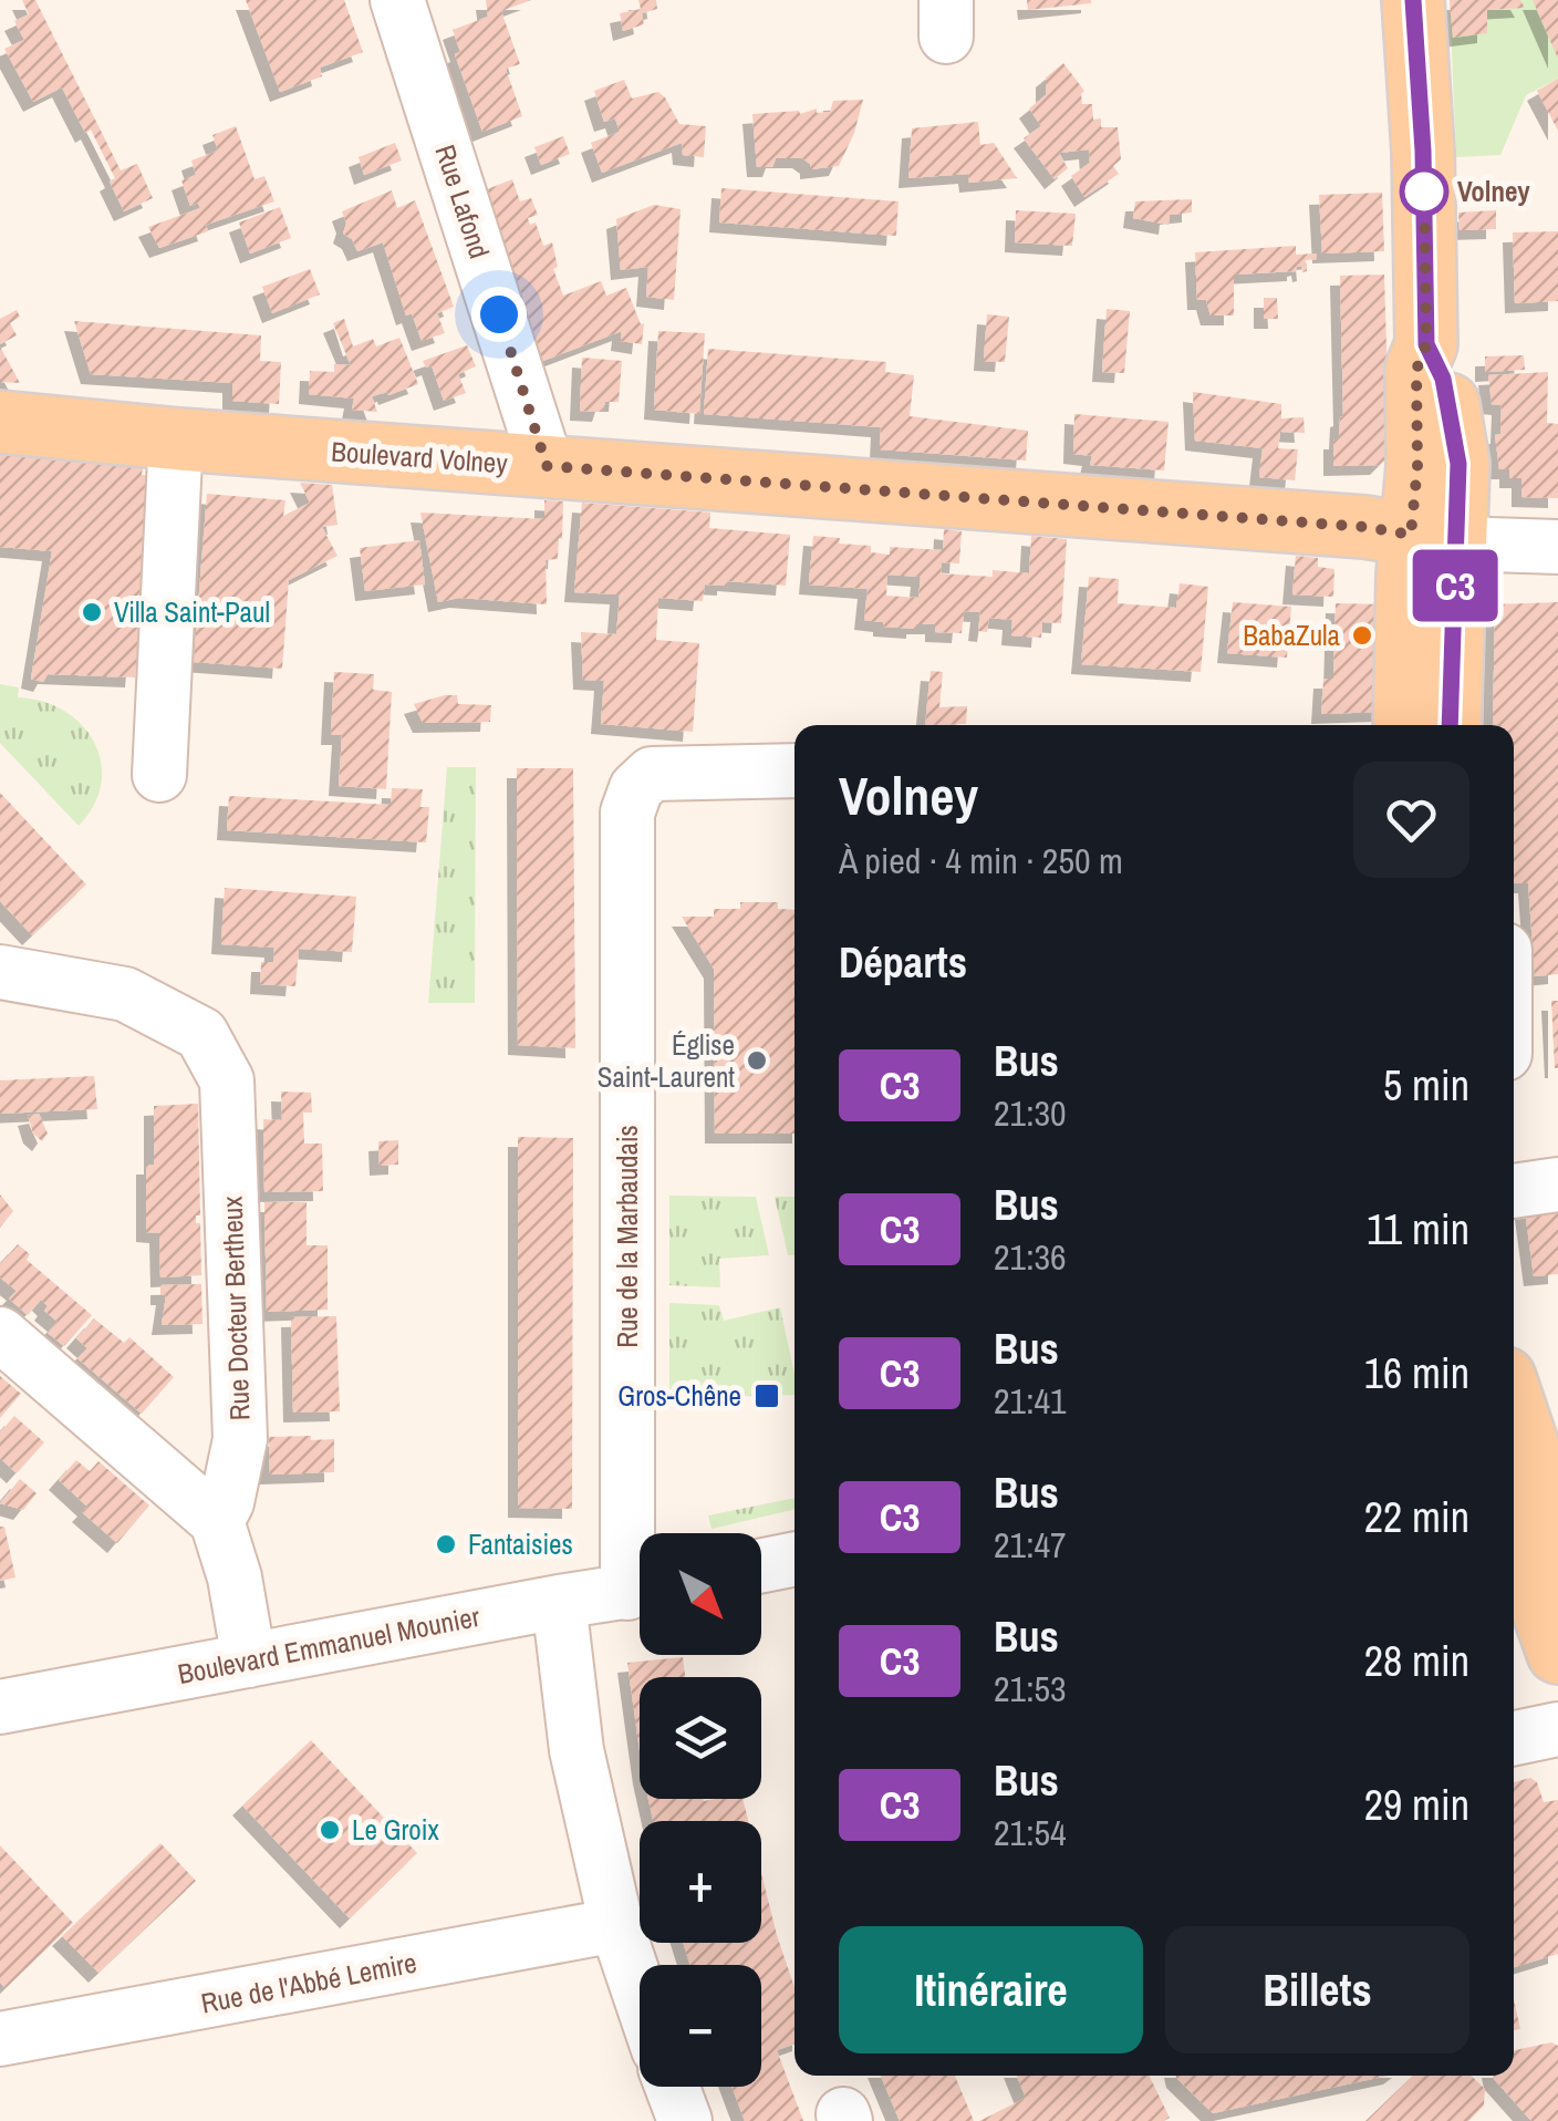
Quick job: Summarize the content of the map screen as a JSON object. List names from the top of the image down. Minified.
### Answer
{"streets":{"main road":["Boulevard Volney"],"street":["Rue Lafond","Rue de la Marbaudais","Rue Docteur Bertheux","Boulevard Emmanuel Mounier","Rue de l'Abbé Lemire"]},"crossings":[["Rue Lafond","Boulevard Volney"]],"places":{"other":["Volney","Villa Saint-Paul","BabaZula","Église Saint-Laurent","Fantaisies","Le Groix"],"transit":["Gros-Chêne"]},"lines":["bus line C3"],"north":"bottom right","page":{"on_map":"C3","heading":[["Volney","À pied · 4 min · 250 m"],"Départs"],"list":[{"mark":"C3","name":"Bus","note":"21:30","value":"5 min"},{"mark":"C3","name":"Bus","note":"21:36","value":"11 min"},{"mark":"C3","name":"Bus","note":"21:41","value":"16 min"},{"mark":"C3","name":"Bus","note":"21:47","value":"22 min"},{"mark":"C3","name":"Bus","note":"21:53","value":"28 min"},{"mark":"C3","name":"Bus","note":"21:54","value":"29 min"}],"map_buttons":["+","−"],"buttons":["Itinéraire","Billets"]}}
